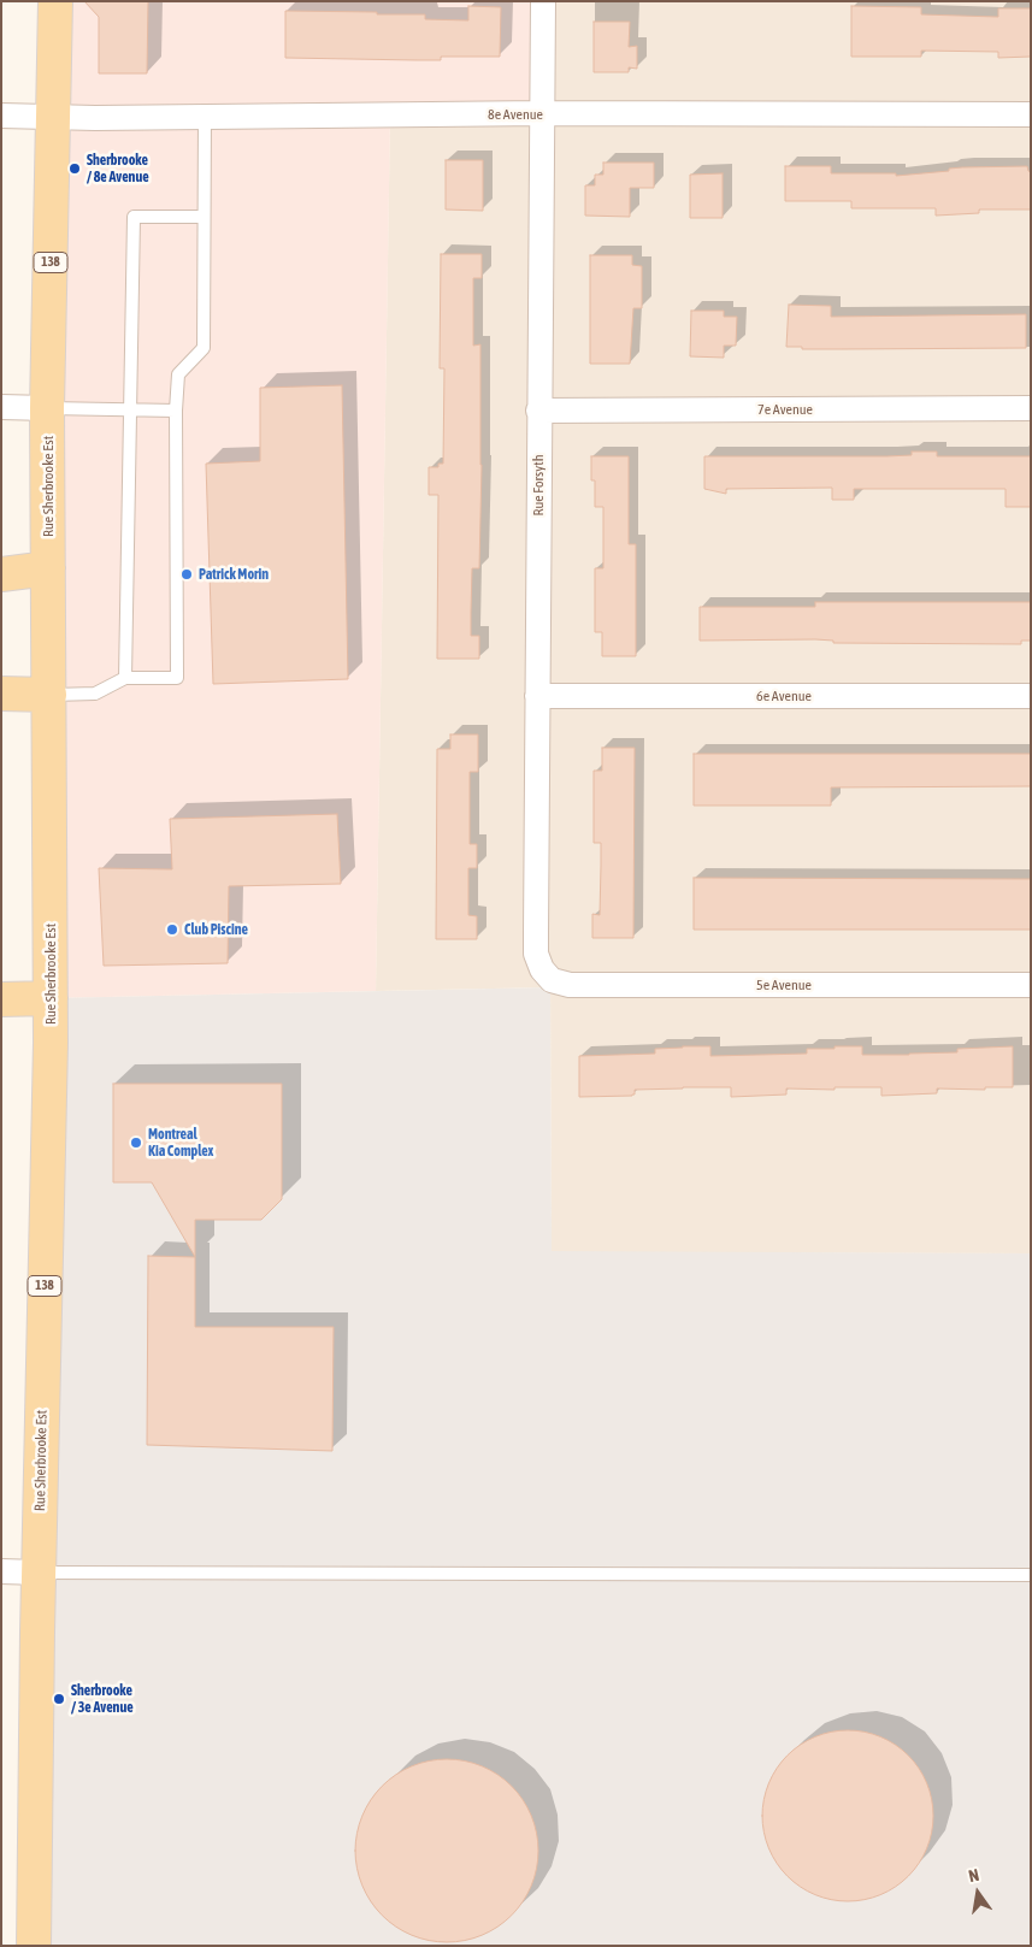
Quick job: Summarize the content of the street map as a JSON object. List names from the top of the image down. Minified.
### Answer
{"streets":{"main road":["138","Rue Sherbrooke Est"],"street":["8e Avenue","7e Avenue","Rue Forsyth","6e Avenue","5e Avenue"]},"crossings":[["8e Avenue","Rue Forsyth"],["8e Avenue","Rue Sherbrooke Est"],["7e Avenue","Rue Forsyth"],["Rue Forsyth","6e Avenue"],["Rue Forsyth","5e Avenue"]],"places":["Sherbrooke / 8e Avenue","Patrick Morin","Club Piscine","Montreal Kia Complex","Sherbrooke / 3e Avenue"],"north":"top"}
